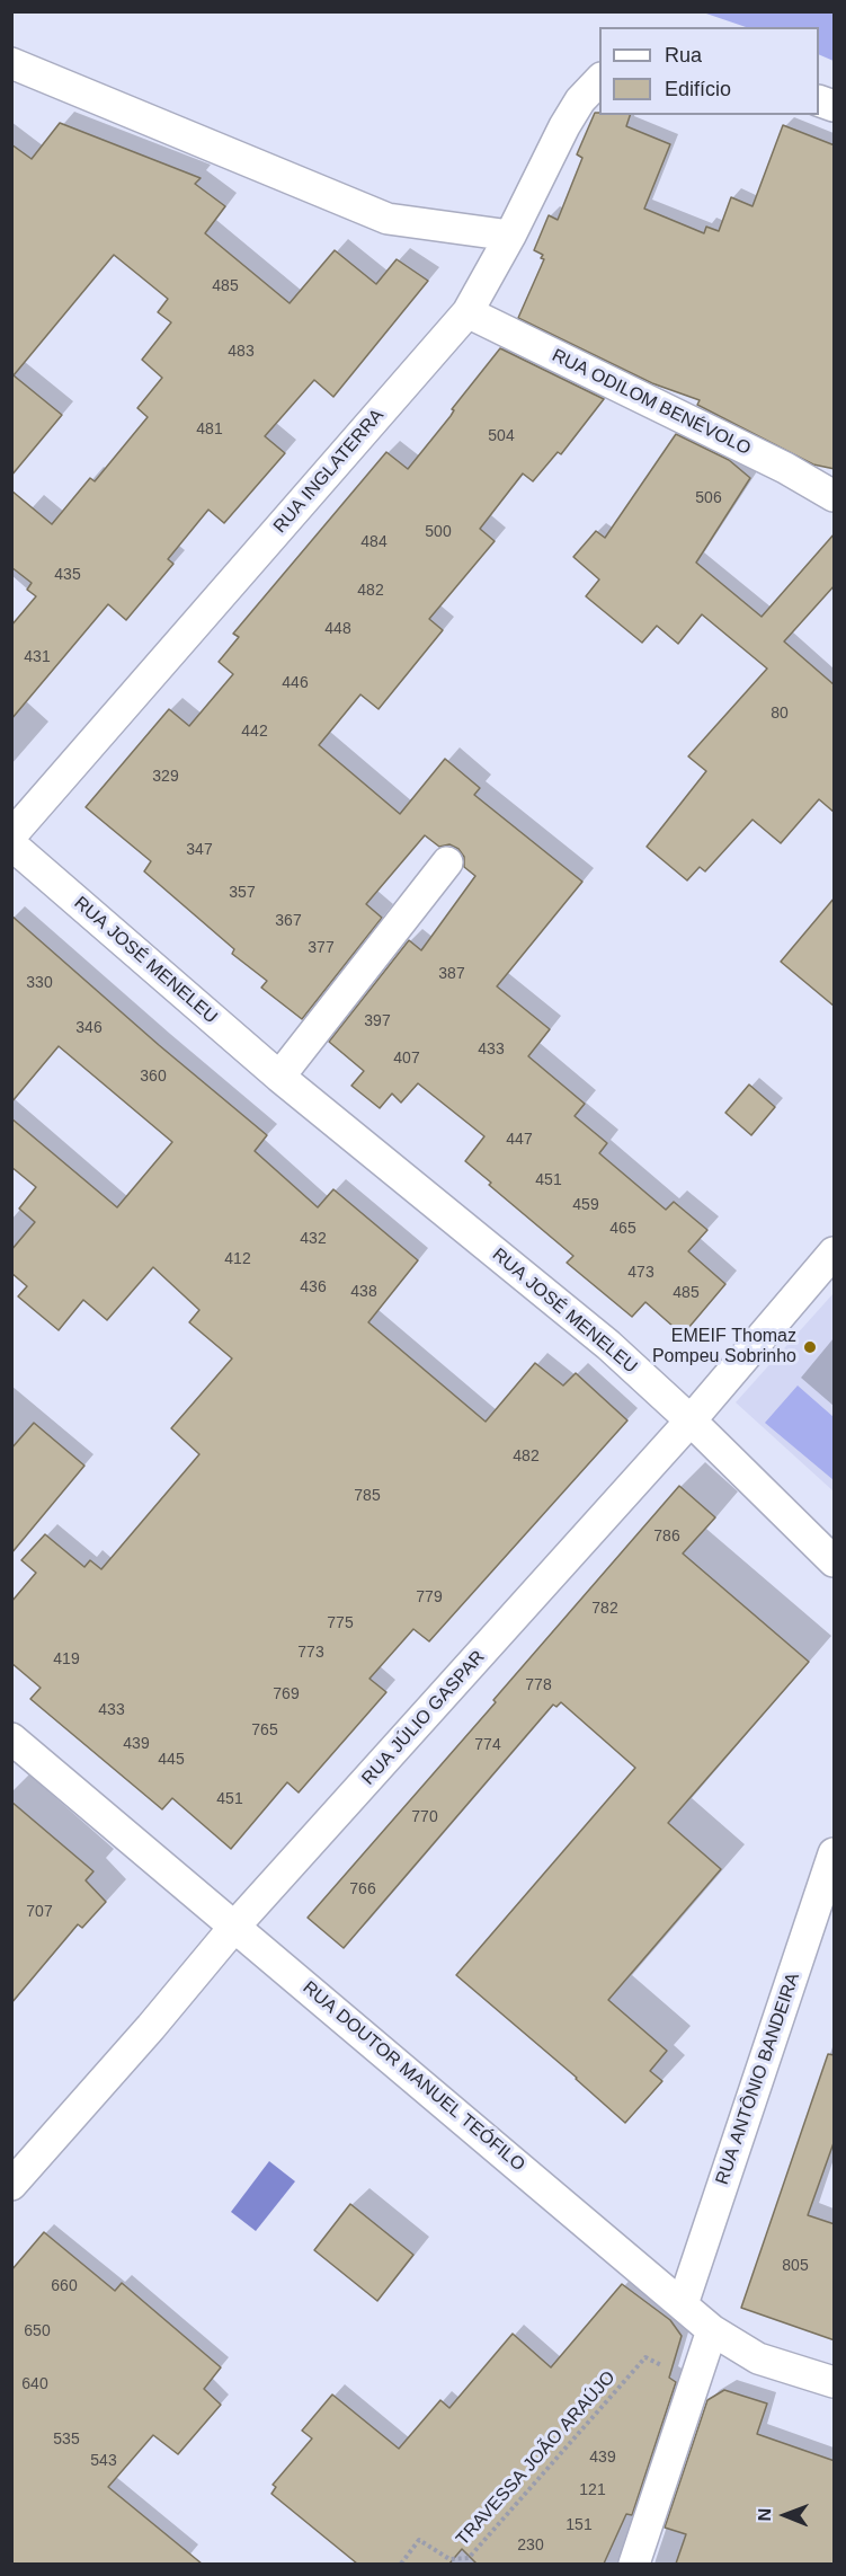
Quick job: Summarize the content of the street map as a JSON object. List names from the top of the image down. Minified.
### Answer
{"streets":{"street":["RUA ODILOM BENÉVOLO","RUA INGLATERRA","RUA JOSÉ MENELEU","RUA JÚLIO GASPAR","RUA DOUTOR MANUEL TEÓFILO","RUA ANTÔNIO BANDEIRA"],"path":["TRAVESSA JOÃO ARAÚJO"]},"crossings":[["RUA ODILOM BENÉVOLO","RUA INGLATERRA"],["RUA JOSÉ MENELEU","RUA JÚLIO GASPAR"],["RUA JÚLIO GASPAR","RUA DOUTOR MANUEL TEÓFILO"],["RUA DOUTOR MANUEL TEÓFILO","RUA ANTÔNIO BANDEIRA"]],"places":["EMEIF Thomaz Pompeu Sobrinho"],"house_numbers":["485","483","481","504","506","500","484","435","482","448","431","446","80","442","329","347","357","367","377","387","330","397","346","433","407","360","447","451","459","465","432","412","473","436","438","485","482","785","786","779","782","775","773","419","778","769","433","765","439","774","445","451","770","766","707","805","660","650","640","535","439","543","121","151","230"],"legend":["Rua","Edifício"],"north":"left"}
